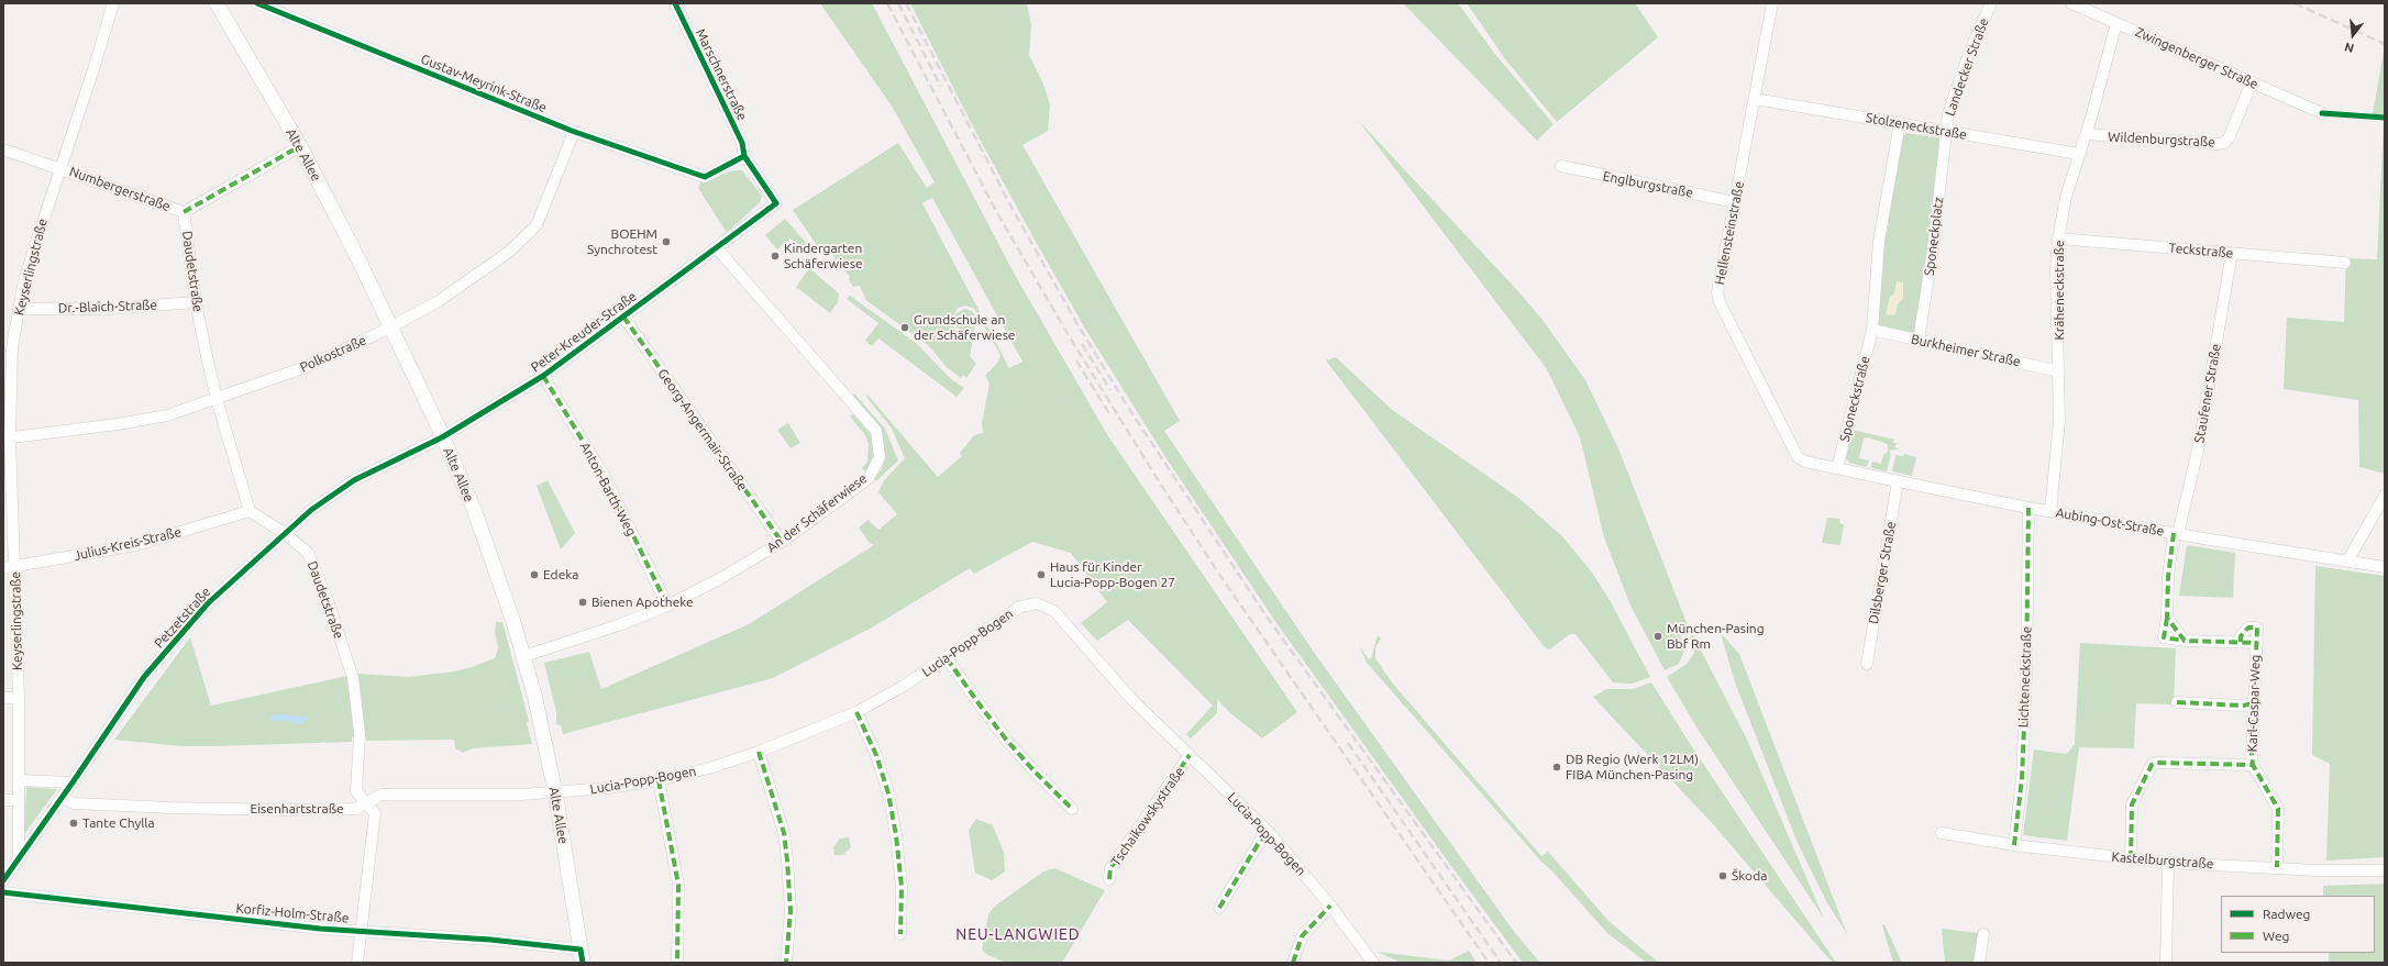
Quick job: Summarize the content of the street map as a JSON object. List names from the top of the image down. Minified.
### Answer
{"streets":{"street":["Zwingenberger Straße","Landecker Straße","Marschnerstraße","Gustav-Meyrink-Straße","Stolzeneckstraße","Wildenburgstraße","Alte Allee","Englburgstraße","Numbergerstraße","Hellensteinstraße","Sponeckplatz","Teckstraße","Keyserlingstraße","Daudetstraße","Kräheneckstraße","Dr.-Blaich-Straße","Peter-Kreuder-Straße","Burkheimer Straße","Polkostraße","Staufener Straße","Sponeckstraße","Georg-Angermair-Straße","Anton-Barth-Weg","An der Schäferwiese","Aubing-Ost-Straße","Julius-Kreis-Straße","Dilsberger Straße","Petzetstraße","Lucia-Popp-Bogen","Lichteneckstraße","Karl-Caspar-Weg","Eisenhartstraße","Tschaikowskystraße","Kastelburgstraße","Korfiz-Holm-Straße"]},"crossings":[["Zwingenberger Straße","Wildenburgstraße"],["Zwingenberger Straße","Kräheneckstraße"],["Landecker Straße","Stolzeneckstraße"],["Landecker Straße","Sponeckplatz"],["Marschnerstraße","Gustav-Meyrink-Straße"],["Marschnerstraße","Peter-Kreuder-Straße"],["Gustav-Meyrink-Straße","Polkostraße"],["Stolzeneckstraße","Hellensteinstraße"],["Stolzeneckstraße","Sponeckplatz"],["Stolzeneckstraße","Kräheneckstraße"],["Wildenburgstraße","Kräheneckstraße"],["Alte Allee","Numbergerstraße"],["Alte Allee","Peter-Kreuder-Straße"],["Alte Allee","Polkostraße"],["Alte Allee","An der Schäferwiese"],["Alte Allee","Petzetstraße"],["Alte Allee","Lucia-Popp-Bogen"],["Alte Allee","Eisenhartstraße"],["Alte Allee","Korfiz-Holm-Straße"],["Englburgstraße","Hellensteinstraße"],["Numbergerstraße","Keyserlingstraße"],["Numbergerstraße","Daudetstraße"],["Hellensteinstraße","Sponeckstraße"],["Hellensteinstraße","Aubing-Ost-Straße"],["Sponeckplatz","Burkheimer Straße"],["Teckstraße","Kräheneckstraße"],["Teckstraße","Staufener Straße"],["Keyserlingstraße","Dr.-Blaich-Straße"],["Keyserlingstraße","Polkostraße"],["Keyserlingstraße","Julius-Kreis-Straße"],["Keyserlingstraße","Petzetstraße"],["Daudetstraße","Dr.-Blaich-Straße"],["Daudetstraße","Polkostraße"],["Daudetstraße","Julius-Kreis-Straße"],["Daudetstraße","Petzetstraße"],["Daudetstraße","Eisenhartstraße"],["Daudetstraße","Korfiz-Holm-Straße"],["Kräheneckstraße","Burkheimer Straße"],["Kräheneckstraße","Aubing-Ost-Straße"],["Peter-Kreuder-Straße","Georg-Angermair-Straße"],["Peter-Kreuder-Straße","Anton-Barth-Weg"],["Peter-Kreuder-Straße","An der Schäferwiese"],["Peter-Kreuder-Straße","Petzetstraße"],["Burkheimer Straße","Sponeckstraße"],["Staufener Straße","Aubing-Ost-Straße"],["Staufener Straße","Karl-Caspar-Weg"],["Sponeckstraße","Aubing-Ost-Straße"],["Georg-Angermair-Straße","An der Schäferwiese"],["Anton-Barth-Weg","An der Schäferwiese"],["Aubing-Ost-Straße","Dilsberger Straße"],["Aubing-Ost-Straße","Lichteneckstraße"],["Petzetstraße","Eisenhartstraße"],["Lucia-Popp-Bogen","Eisenhartstraße"],["Lucia-Popp-Bogen","Tschaikowskystraße"],["Lichteneckstraße","Kastelburgstraße"]],"districts":["NEU-LANGWIED"],"places":["BOEHM Synchrotest","Kindergarten Schäferwiese","Grundschule an der Schäferwiese","Edeka","Haus für Kinder Lucia-Popp-Bogen 27","Bienen Apotheke","München-Pasing Bbf Rm","DB Regio (Werk 12LM) FIBA München-Pasing","Tante Chylla","Škoda"],"legend":["Radweg","Weg"],"north":"bottom"}
